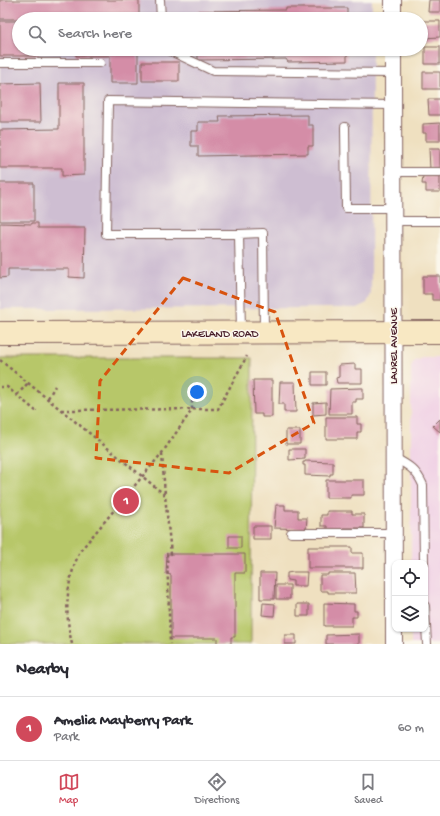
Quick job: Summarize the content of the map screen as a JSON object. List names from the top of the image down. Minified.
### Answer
{"streets":{"street":["LAKELAND ROAD","LAUREL AVENUE"]},"crossings":[["LAKELAND ROAD","LAUREL AVENUE"]],"page":{"search":"Search here","pins":"1","heading":"Nearby","list":[{"mark":"1","name":"Amelia Mayberry Park","note":"Park","value":"60 m"}],"nav":["Map","Directions","Saved"]}}
